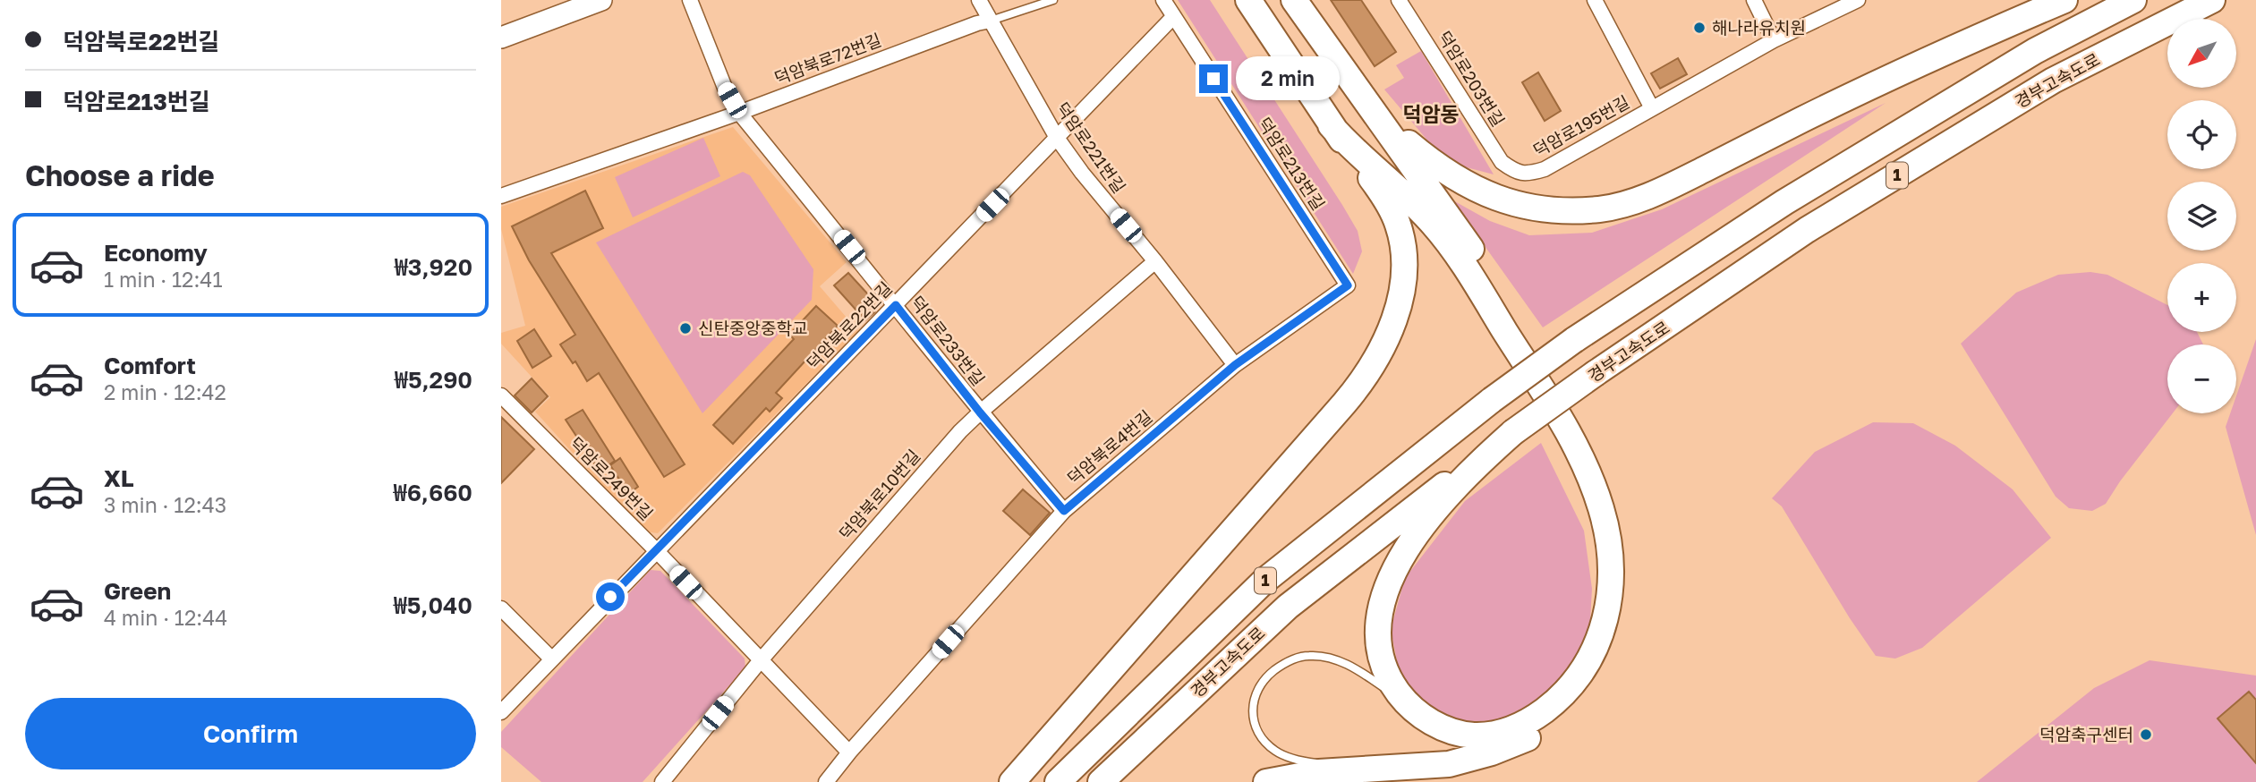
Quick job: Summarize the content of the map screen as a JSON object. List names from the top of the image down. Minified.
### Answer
{"streets":{"highway":["경부고속도로","1"],"street":["덕암북로72번길","덕암로203번길","덕암로195번길","덕암로221번길","덕암로213번길","덕암북로22번길","덕암로233번길","덕암북로4번길","덕암로249번길","덕암북로10번길"]},"crossings":[["덕암북로72번길","덕암로221번길"],["덕암북로72번길","덕암로233번길"],["덕암로203번길","덕암로195번길"],["덕암로221번길","덕암북로22번길"],["덕암로221번길","덕암북로4번길"],["덕암로221번길","덕암북로10번길"],["덕암로213번길","덕암북로22번길"],["덕암로213번길","덕암북로4번길"],["덕암북로22번길","덕암로233번길"],["덕암북로22번길","덕암로249번길"],["덕암로233번길","덕암북로4번길"],["덕암로233번길","덕암북로10번길"],["덕암북로4번길","덕암로249번길"],["덕암로249번길","덕암북로10번길"]],"districts":["덕암동"],"places":["해나라유치원","신탄중앙중학교","덕암축구센터"],"north":"bottom left","page":{"banner":["덕암북로22번길","덕암로213번길"],"map_buttons":["+","−"],"bubble":"2 min","heading":"Choose a ride","list":[{"name":"Economy","note":"1 min · 12:41","value":"₩3,920"},{"name":"Comfort","note":"2 min · 12:42","value":"₩5,290"},{"name":"XL","note":"3 min · 12:43","value":"₩6,660"},{"name":"Green","note":"4 min · 12:44","value":"₩5,040"}],"buttons":"Confirm"}}
